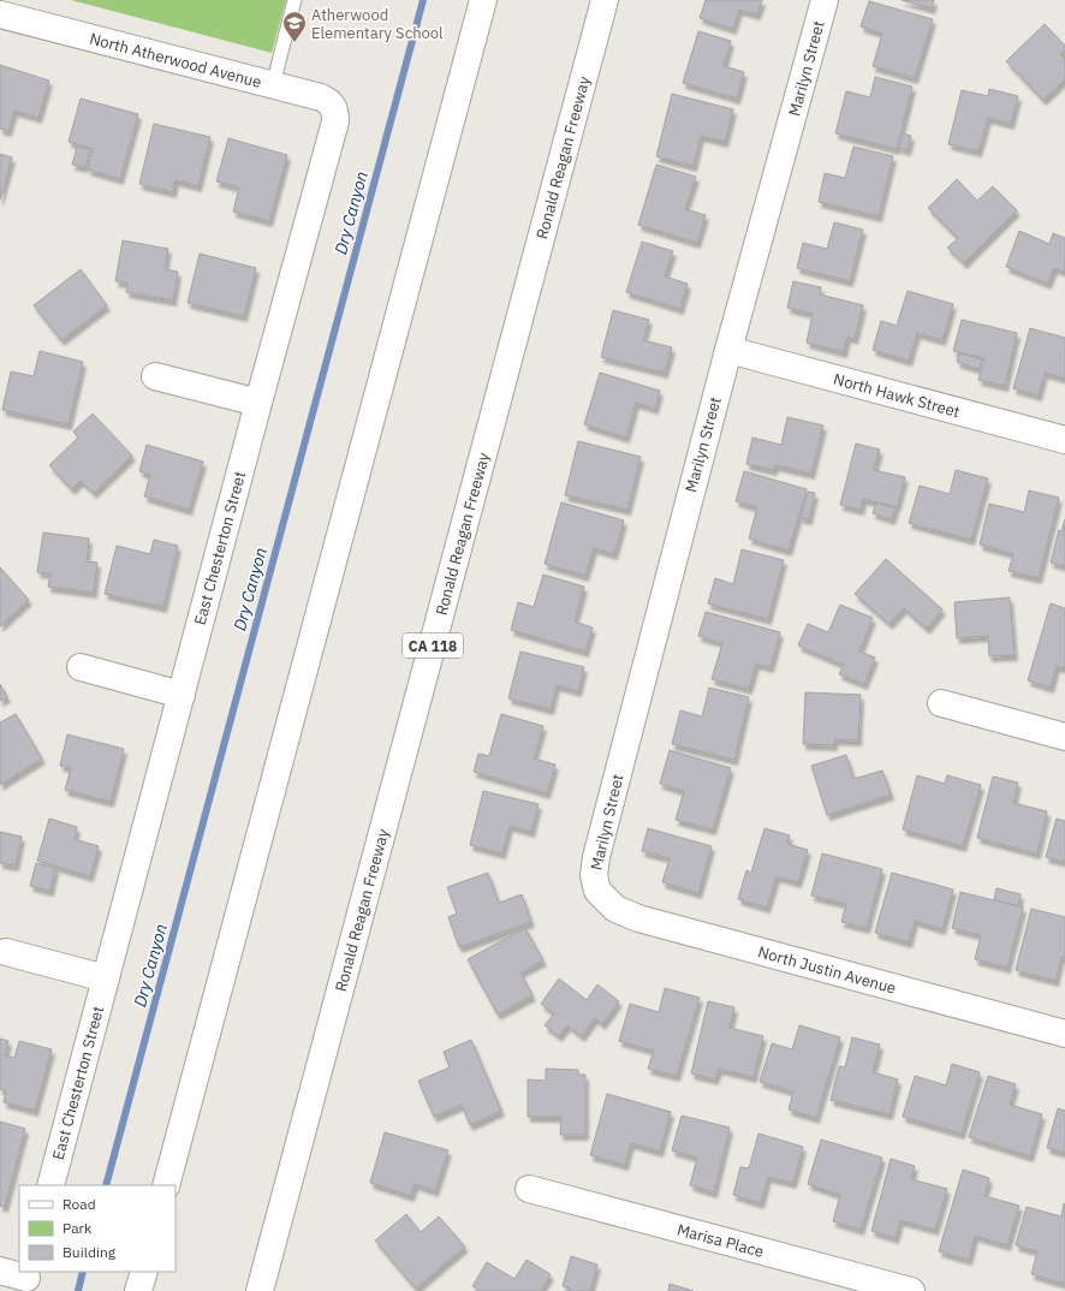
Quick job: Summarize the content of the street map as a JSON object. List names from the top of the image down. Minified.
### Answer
{"streets":{"main road":["North Atherwood Avenue","Marilyn Street","Ronald Reagan Freeway","North Hawk Street","East Chesterton Street","CA 118","North Justin Avenue","Marisa Place"]},"crossings":[["North Atherwood Avenue","East Chesterton Street"],["Marilyn Street","North Hawk Street"],["Marilyn Street","North Justin Avenue"]],"water":["Dry Canyon"],"places":{"school or university":["Atherwood Elementary School"]},"legend":["Road","Park","Building"]}
